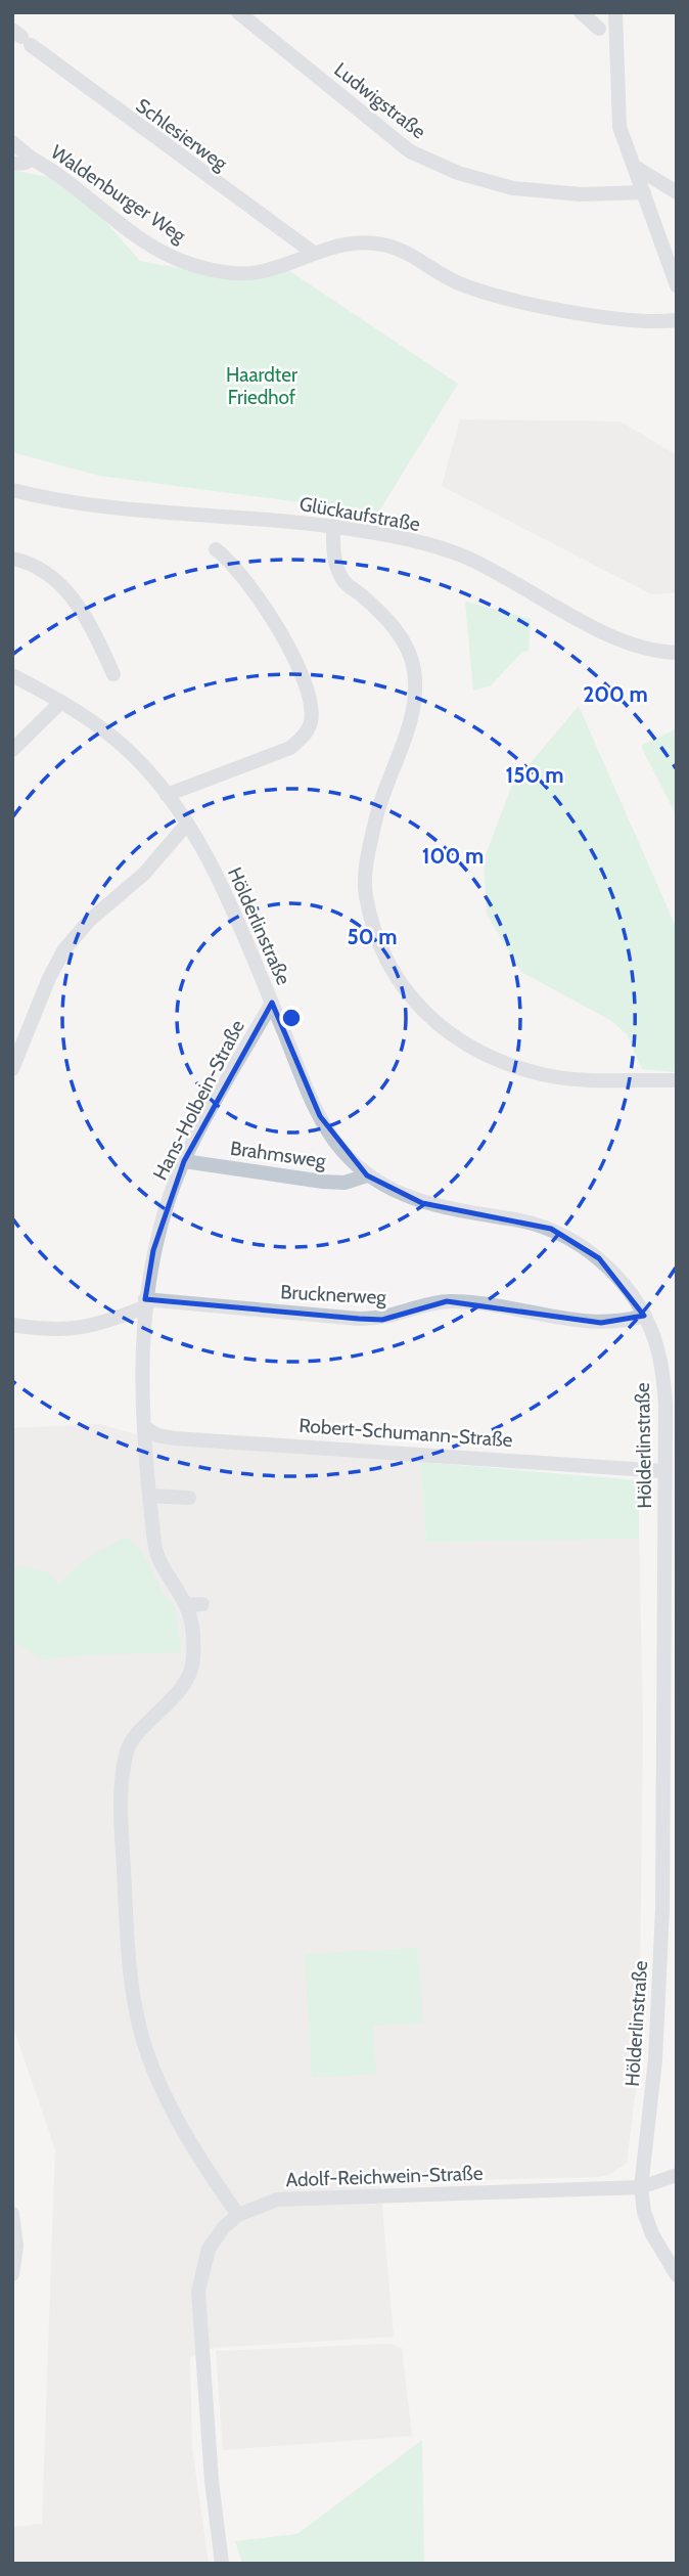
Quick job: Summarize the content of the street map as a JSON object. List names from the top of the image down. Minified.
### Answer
{"streets":{"street":["Ludwigstraße","Schlesierweg","Waldenburger Weg","Glückaufstraße","Hölderlinstraße","Hans-Holbein-Straße","Brahmsweg","Brucknerweg","Robert-Schumann-Straße","Adolf-Reichwein-Straße"]},"crossings":[["Schlesierweg","Waldenburger Weg"],["Hölderlinstraße","Hans-Holbein-Straße"],["Hölderlinstraße","Brahmsweg"],["Hölderlinstraße","Brucknerweg"],["Hölderlinstraße","Robert-Schumann-Straße"],["Hölderlinstraße","Adolf-Reichwein-Straße"],["Hans-Holbein-Straße","Brahmsweg"],["Hans-Holbein-Straße","Brucknerweg"],["Hans-Holbein-Straße","Robert-Schumann-Straße"],["Hans-Holbein-Straße","Adolf-Reichwein-Straße"]],"parks":["Haardter Friedhof"],"rings":["200 m","150 m","100 m","50 m"]}
